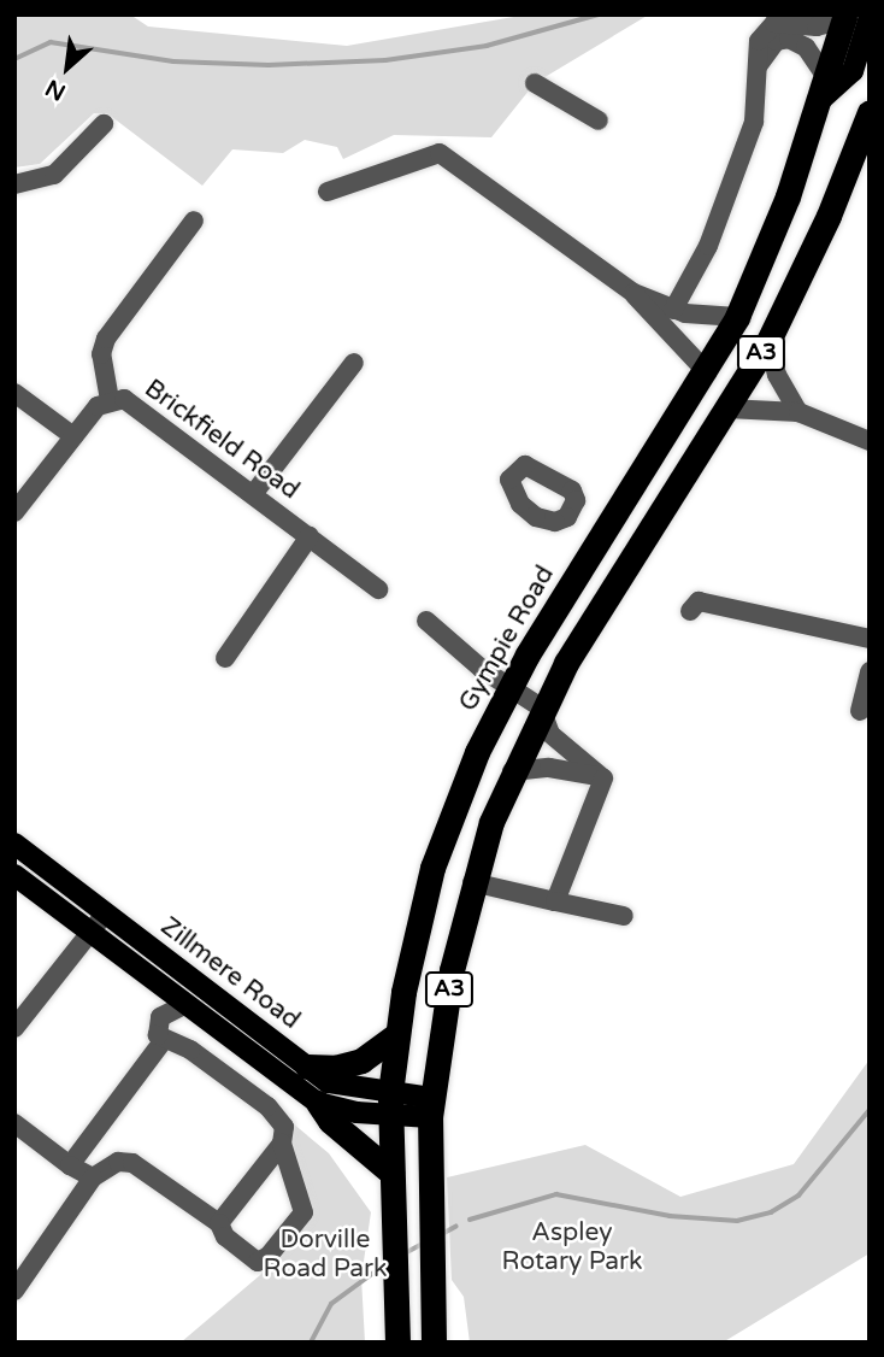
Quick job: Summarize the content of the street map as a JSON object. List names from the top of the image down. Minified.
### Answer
{"streets":{"highway":["A3","Gympie Road"],"main road":["Zillmere Road"],"street":["Brickfield Road"]},"crossings":[["A3","Zillmere Road"],["Gympie Road","Zillmere Road"]],"parks":["Aspley Rotary Park","Dorville Road Park"],"north":"bottom left"}
